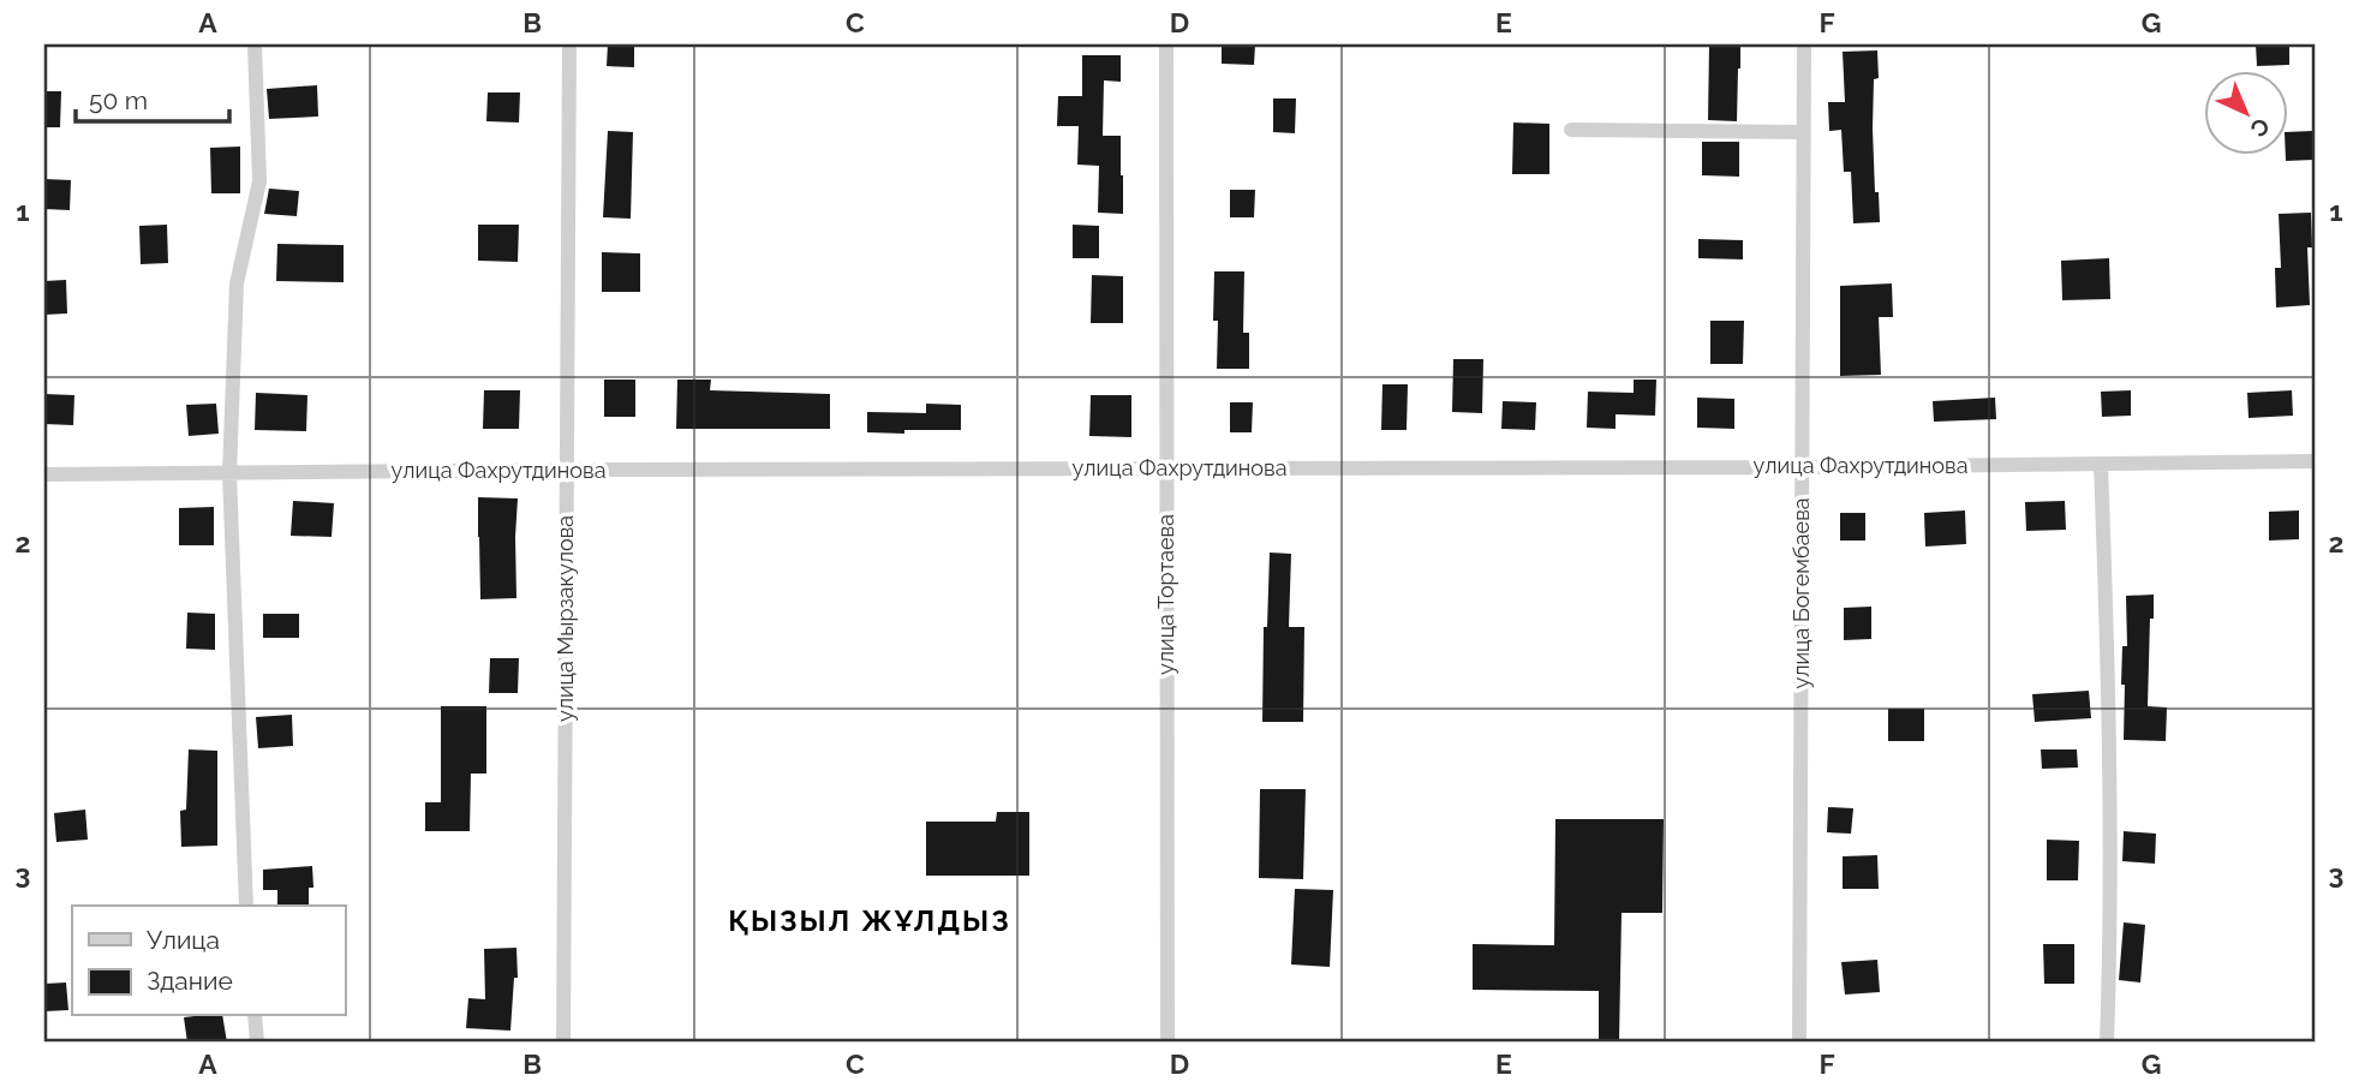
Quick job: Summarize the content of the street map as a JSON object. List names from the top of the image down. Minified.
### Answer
{"streets":{"street":["улица Фахрутдинова","улица Богембаева","улица Тортаева","улица Мырзакулова"]},"crossings":[["улица Фахрутдинова","улица Богембаева"],["улица Фахрутдинова","улица Тортаева"],["улица Фахрутдинова","улица Мырзакулова"]],"districts":["ҚЫЗЫЛ ЖҰЛДЫЗ"],"legend":["Улица","Здание"],"scale_bar":"50 m","north":"bottom right","grid":{"columns":["A","B","C","D","E","F","G"],"rows":["1","2","3"]}}
